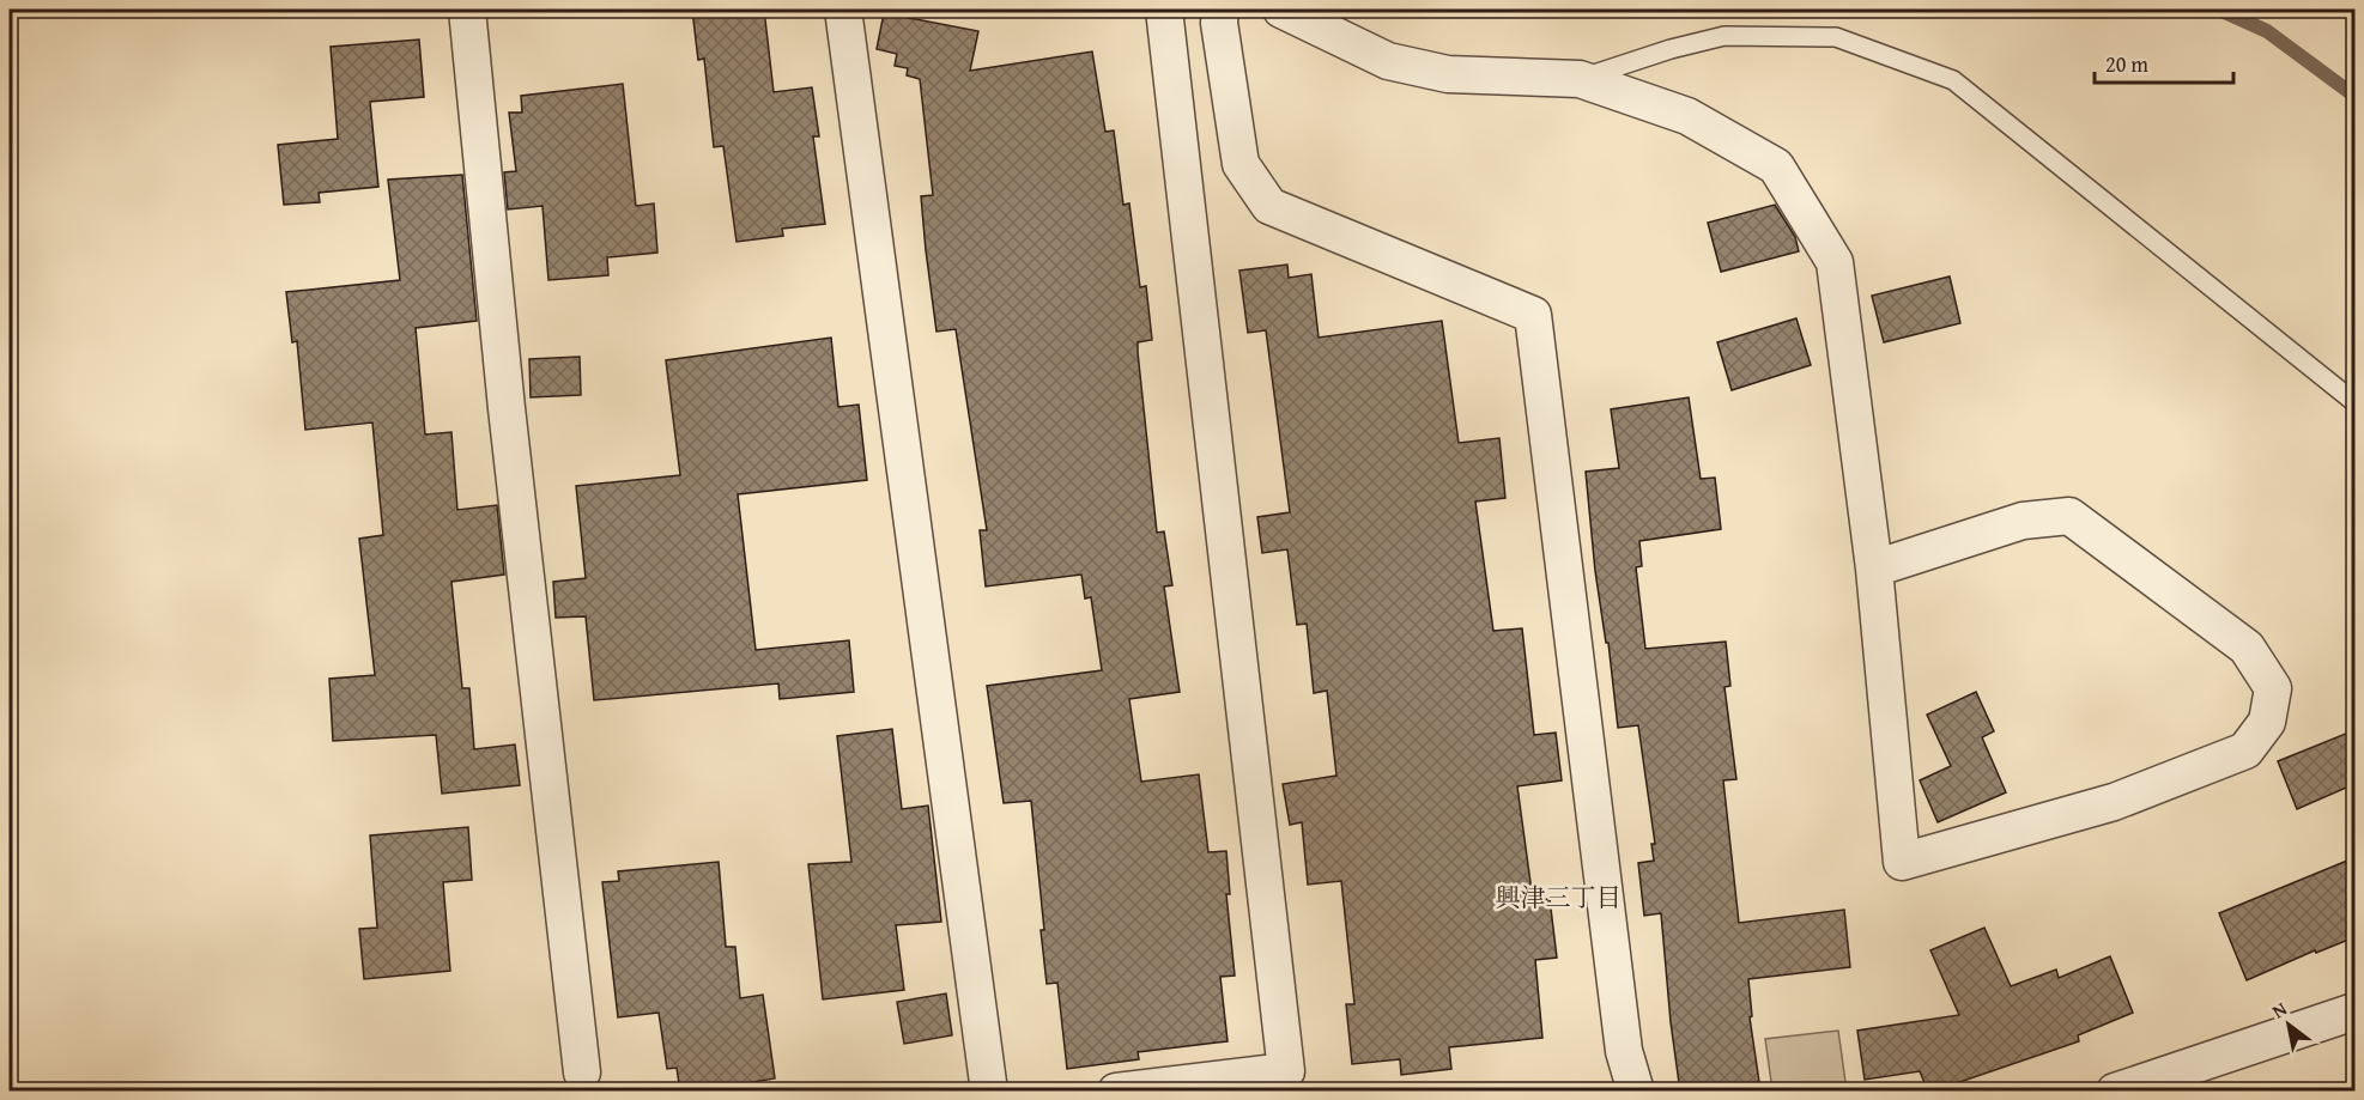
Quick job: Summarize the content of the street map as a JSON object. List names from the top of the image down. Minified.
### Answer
{"districts":["興津三丁目"],"scale_bar":"20 m","north":"top left"}
